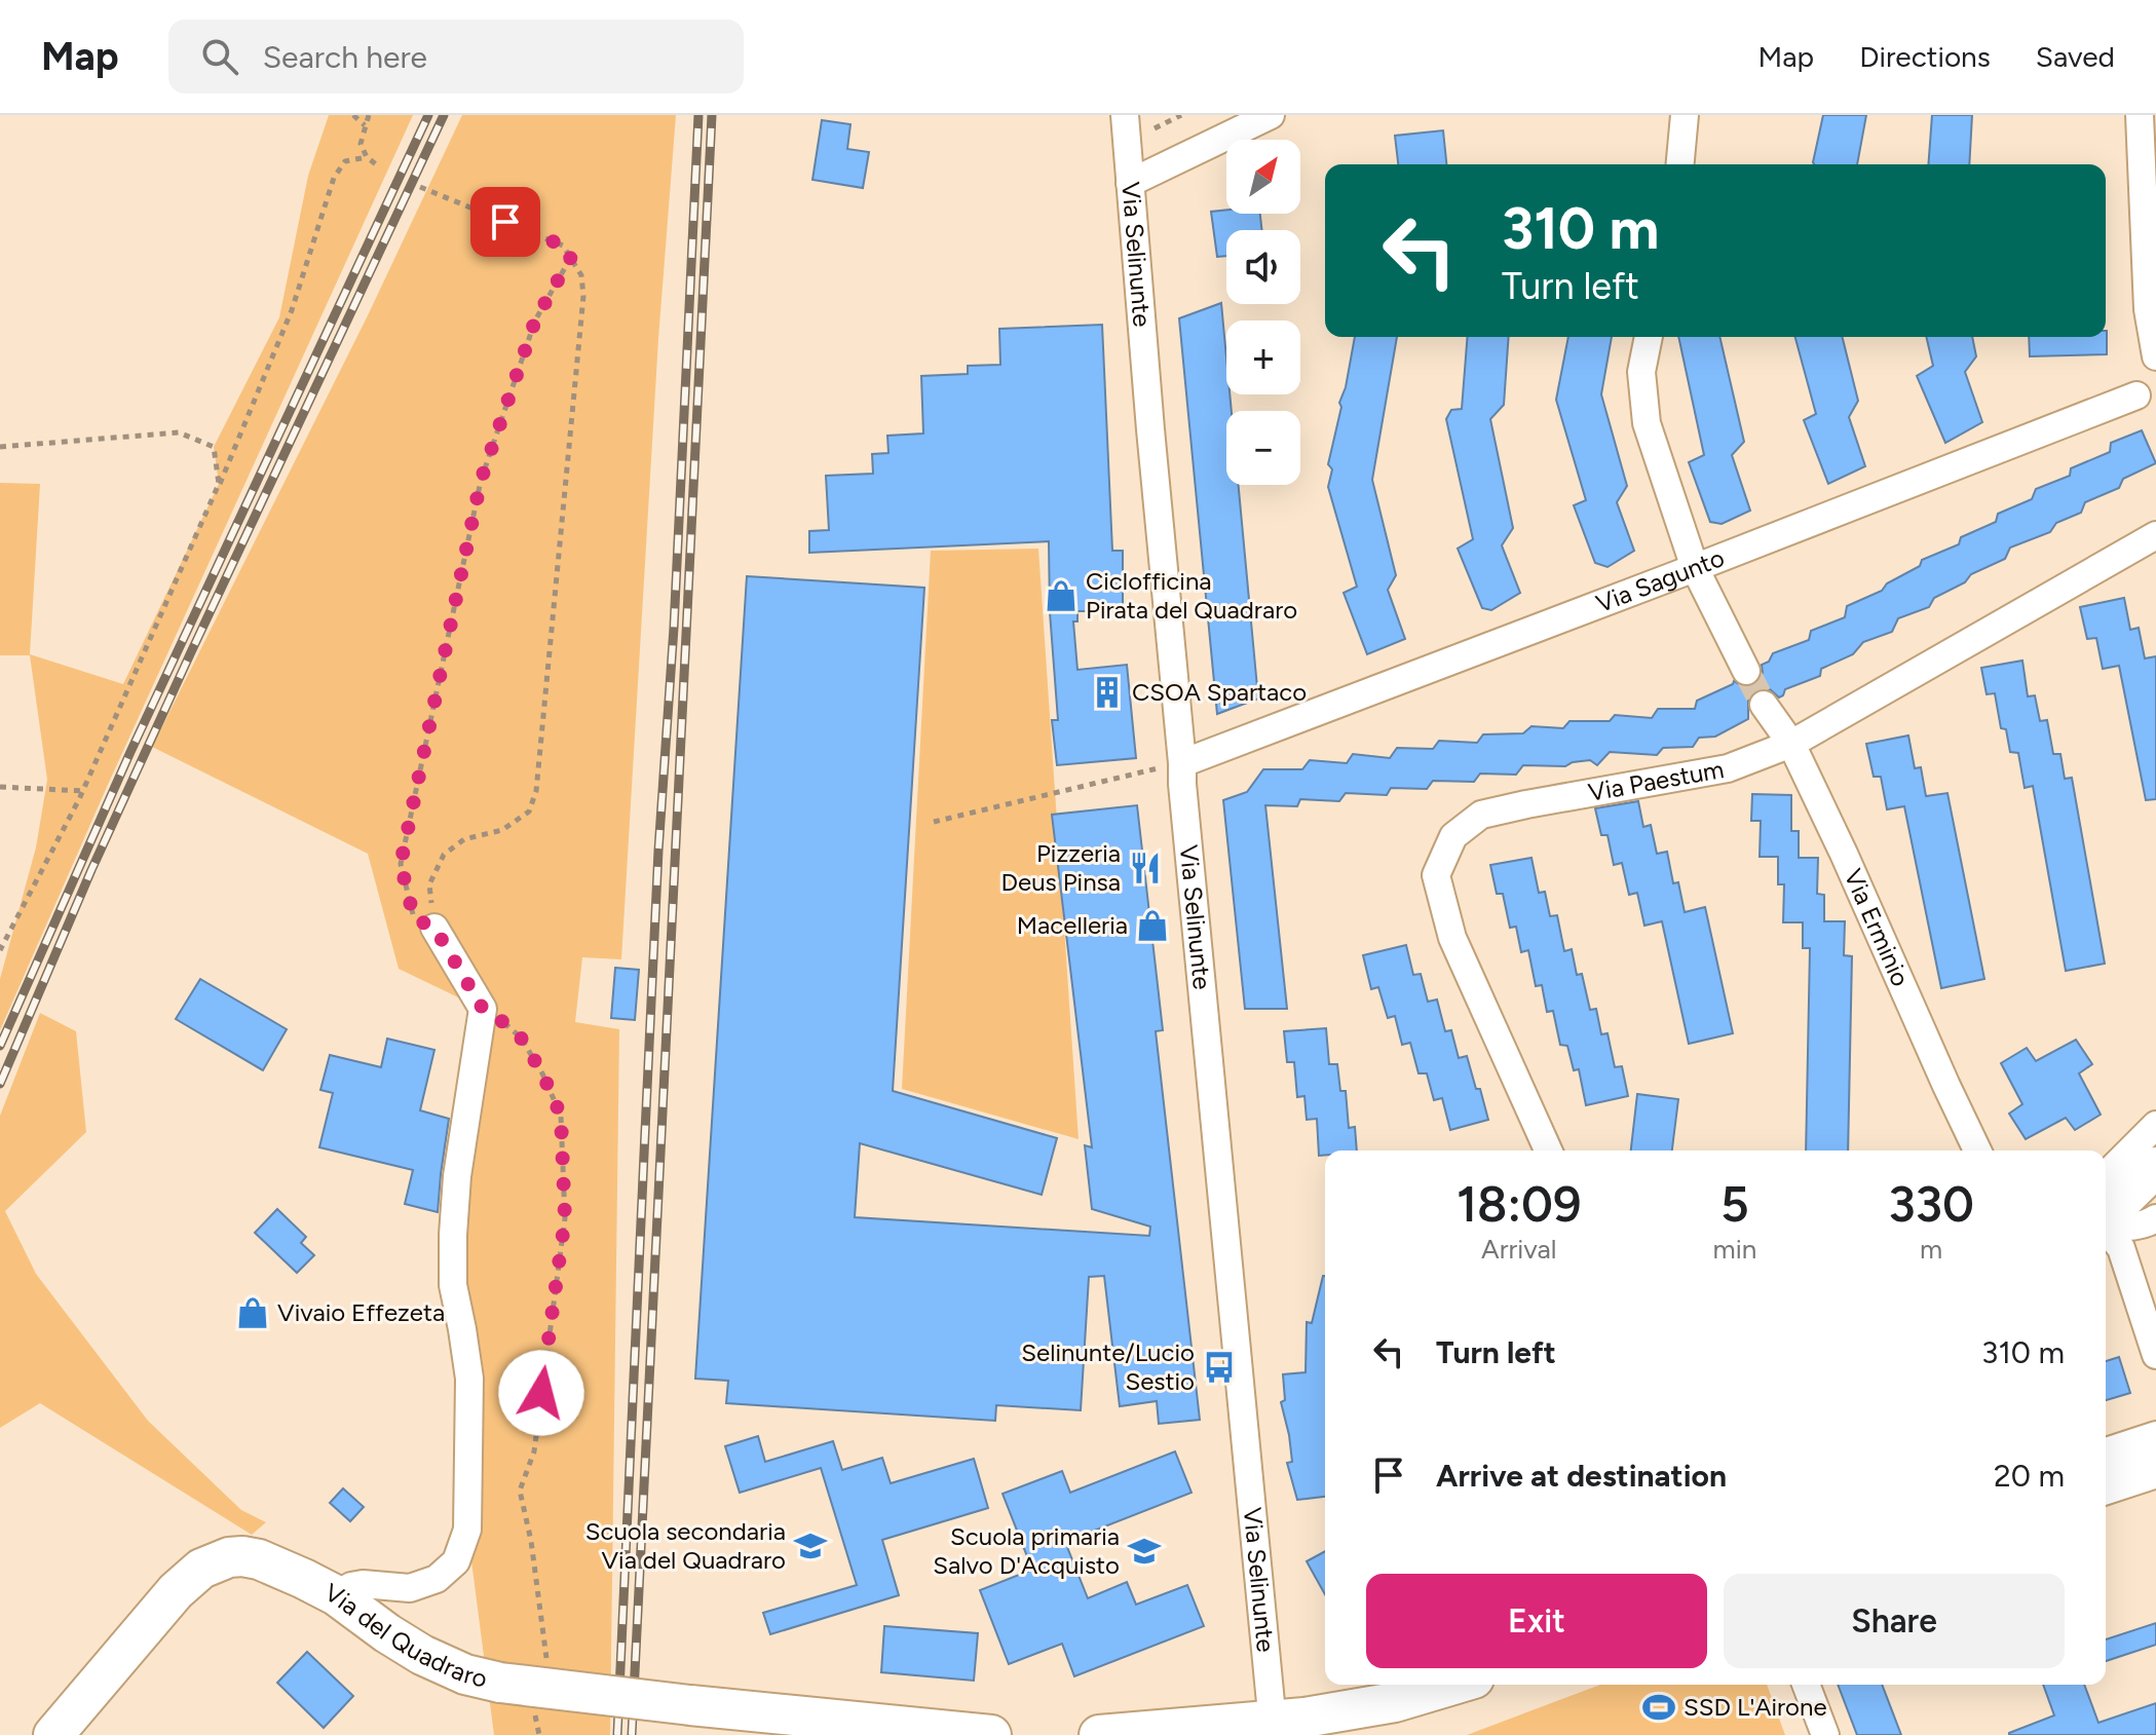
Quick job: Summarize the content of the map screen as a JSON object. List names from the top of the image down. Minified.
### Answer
{"streets":{"main road":["Via del Quadraro"],"street":["Via Selinunte","Via Sagunto","Via Paestum","Via Erminio"]},"crossings":[["Via Selinunte","Via Sagunto"],["Via Paestum","Via Erminio"]],"places":{"shop":["Ciclofficina Pirata del Quadraro","Macelleria","Vivaio Effezeta"],"building":["CSOA Spartaco"],"restaurant":["Pizzeria Deus Pinsa"],"bus stop":["Selinunte/Lucio Sestio"],"school or university":["Scuola secondaria Via del Quadraro","Scuola primaria Salvo D'Acquisto"],"sports":["SSD L'Airone"]},"north":"top right","page":{"header":"Map","search":"Search here","nav":["Map","Directions","Saved"],"map_buttons":["+","−"],"turn":["310 m","Turn left"],"eta":["18:09","Arrival","5","min","330","m"],"list":[{"name":"Turn left","value":"310 m"},{"name":"Arrive at destination","value":"20 m"}],"buttons":["Exit","Share"]}}
